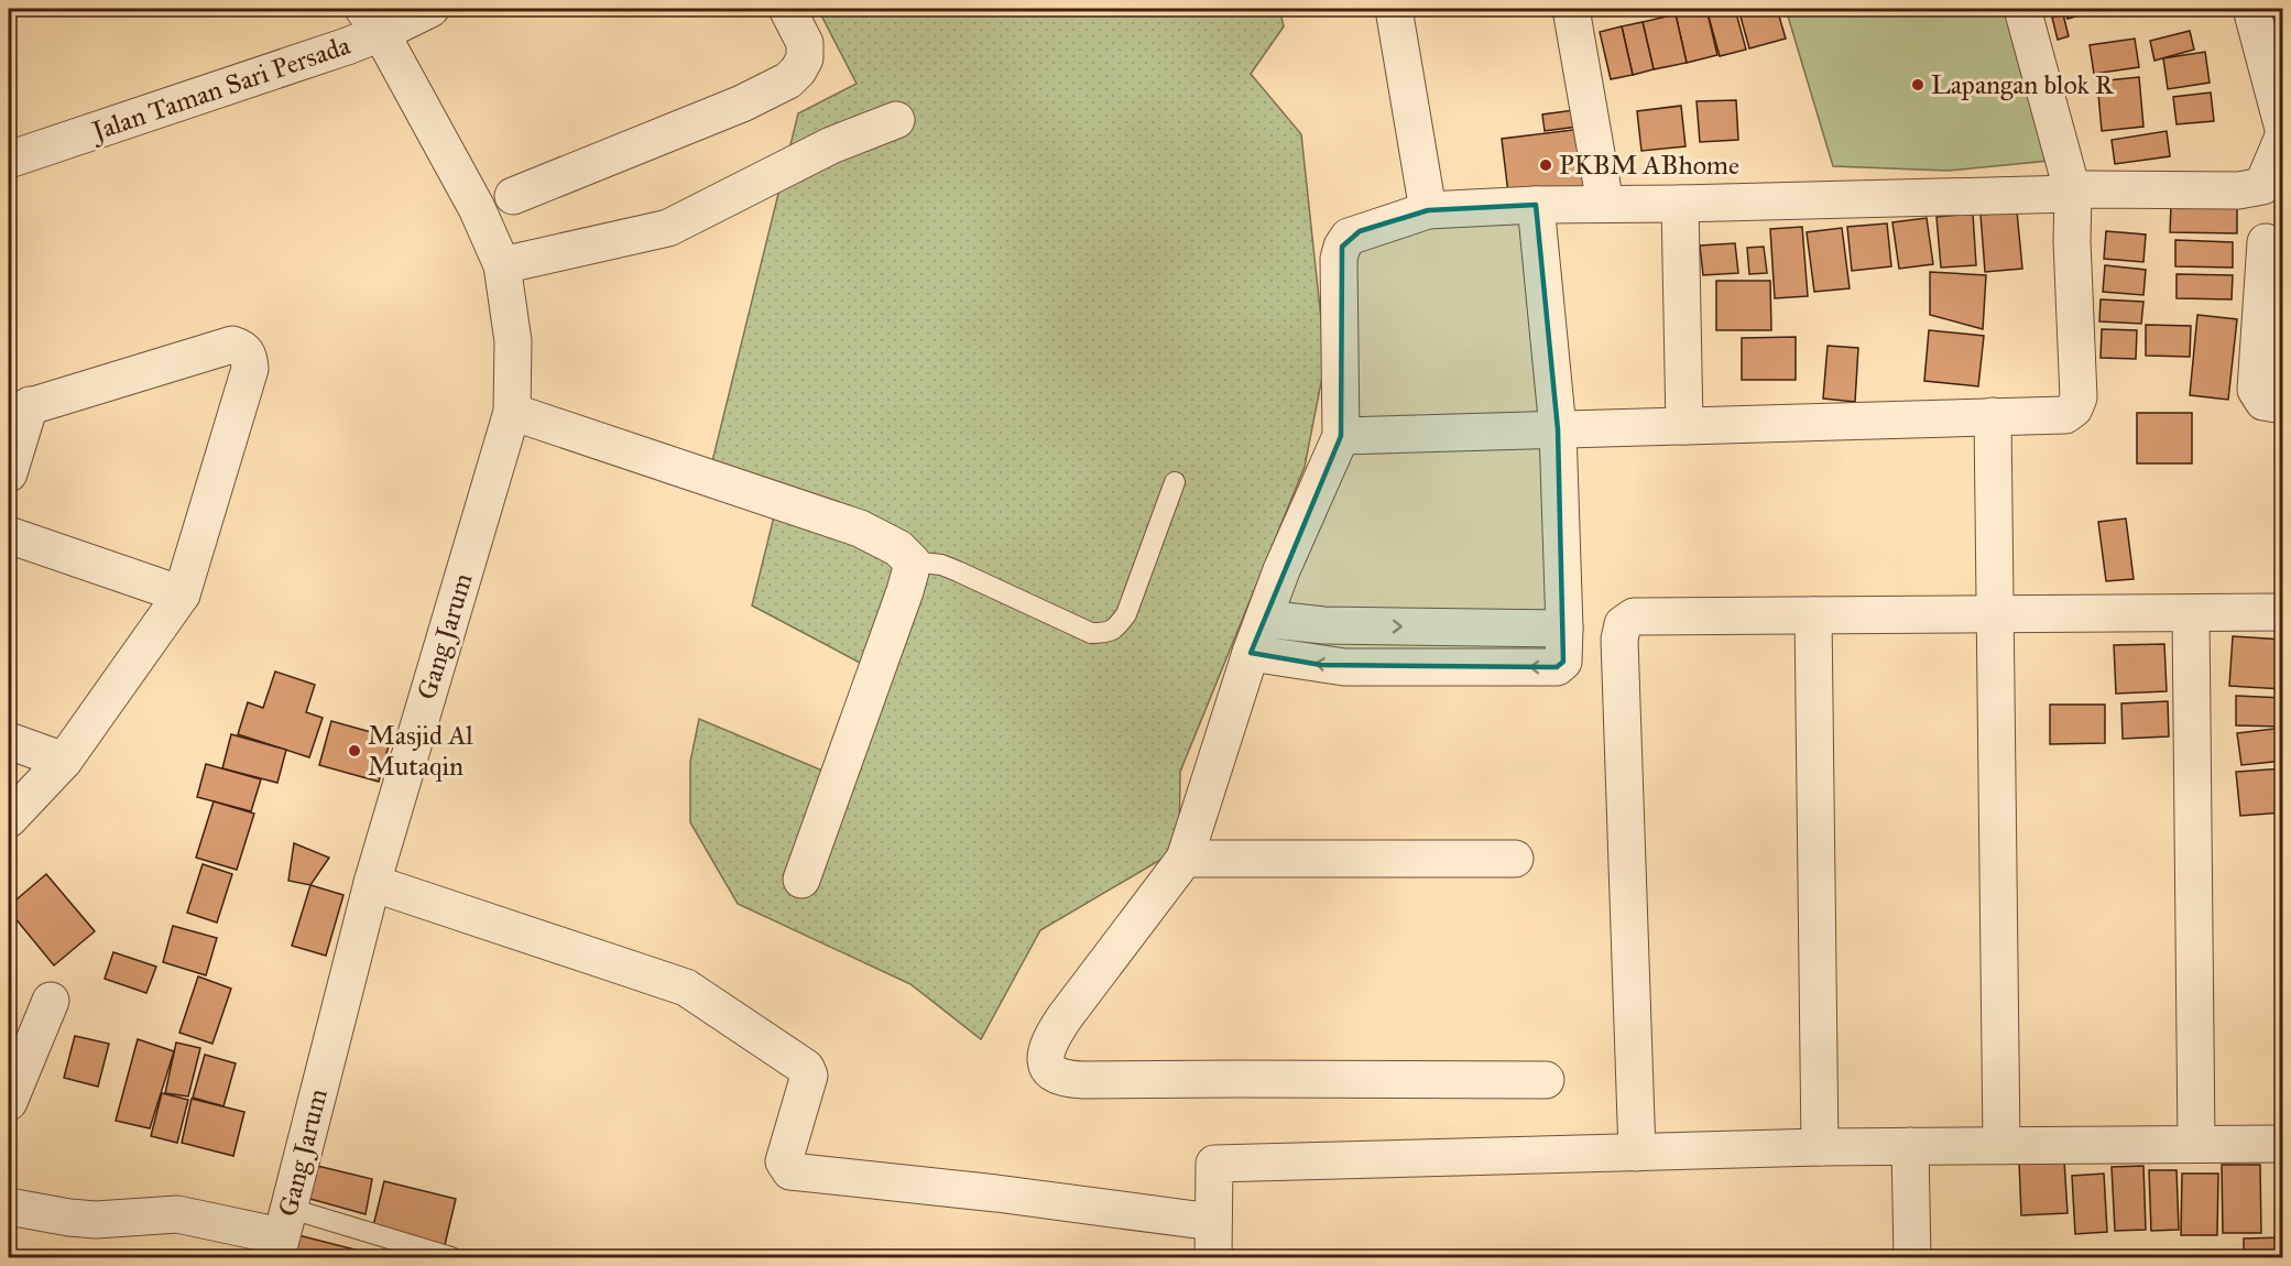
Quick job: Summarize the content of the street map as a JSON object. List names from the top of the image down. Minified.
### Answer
{"streets":{"street":["Jalan Taman Sari Persada","Gang Jarum"]},"crossings":[["Jalan Taman Sari Persada","Gang Jarum"]],"places":["Lapangan blok R","PKBM ABhome","Masjid Al Mutaqin"]}
